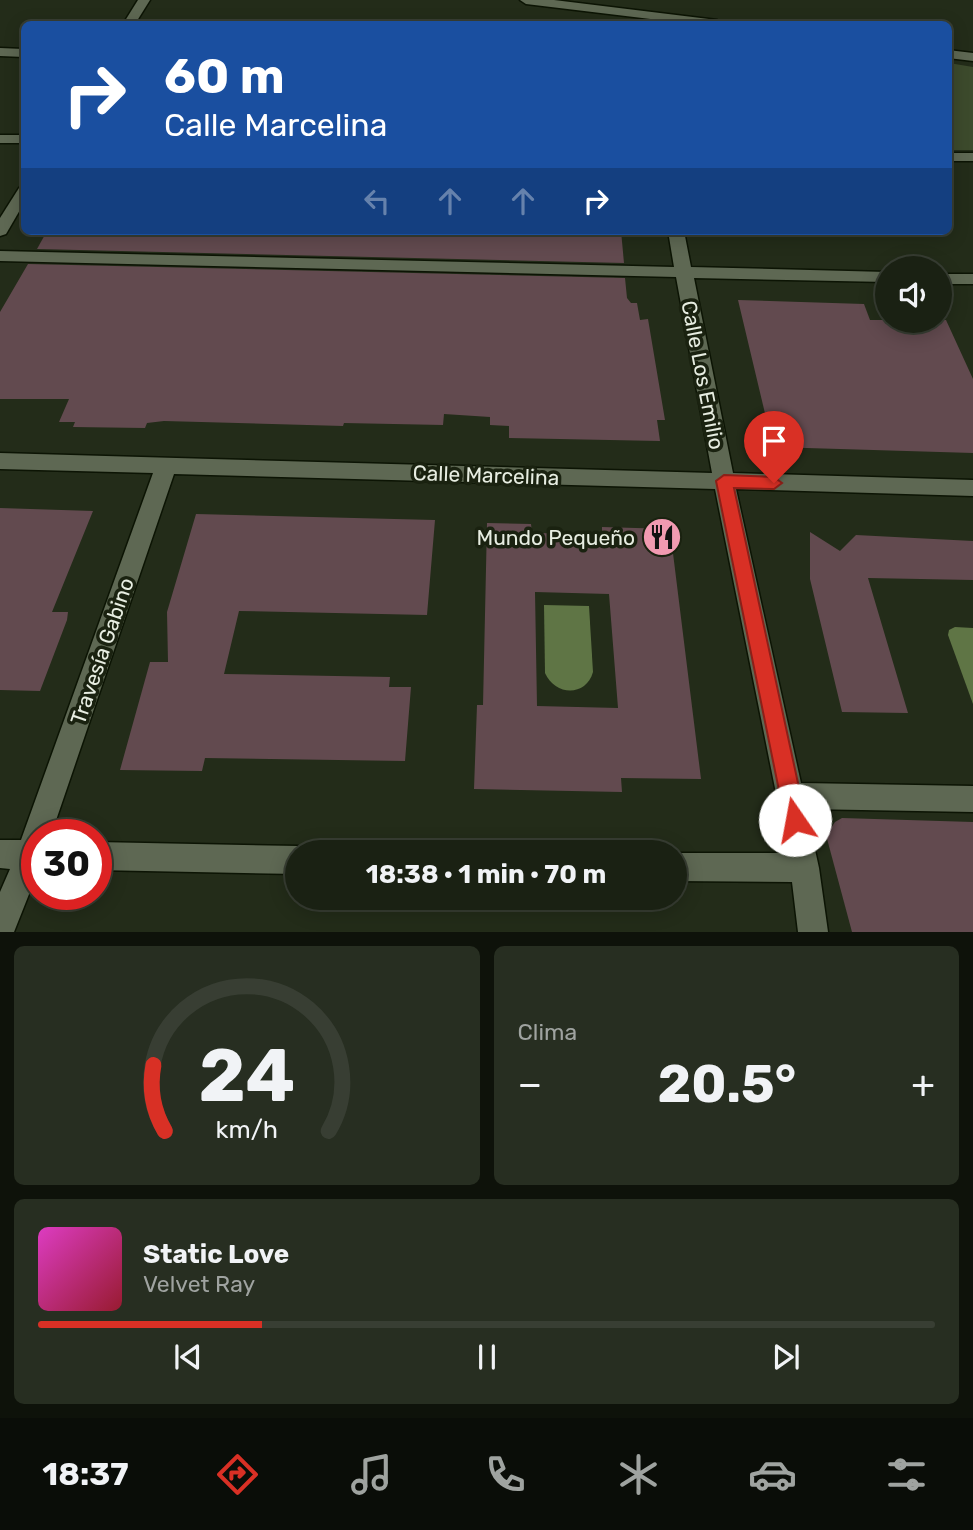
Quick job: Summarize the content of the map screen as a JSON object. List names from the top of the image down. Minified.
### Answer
{"streets":{"street":["Calle Los Emilio","Calle Marcelina","Travesía Gabino"]},"crossings":[["Calle Los Emilio","Calle Marcelina"],["Calle Marcelina","Travesía Gabino"]],"places":{"restaurant":["Mundo Pequeño"]},"page":{"turn":["60 m","Calle Marcelina"],"limit":"30","trip":"18:38 · 1 min · 70 m","tile":"Clima","heat":["−","20.5°","+"],"song":["Static Love","Velvet Ray"],"tabs":"18:37","gauge":["24","km/h"]}}
